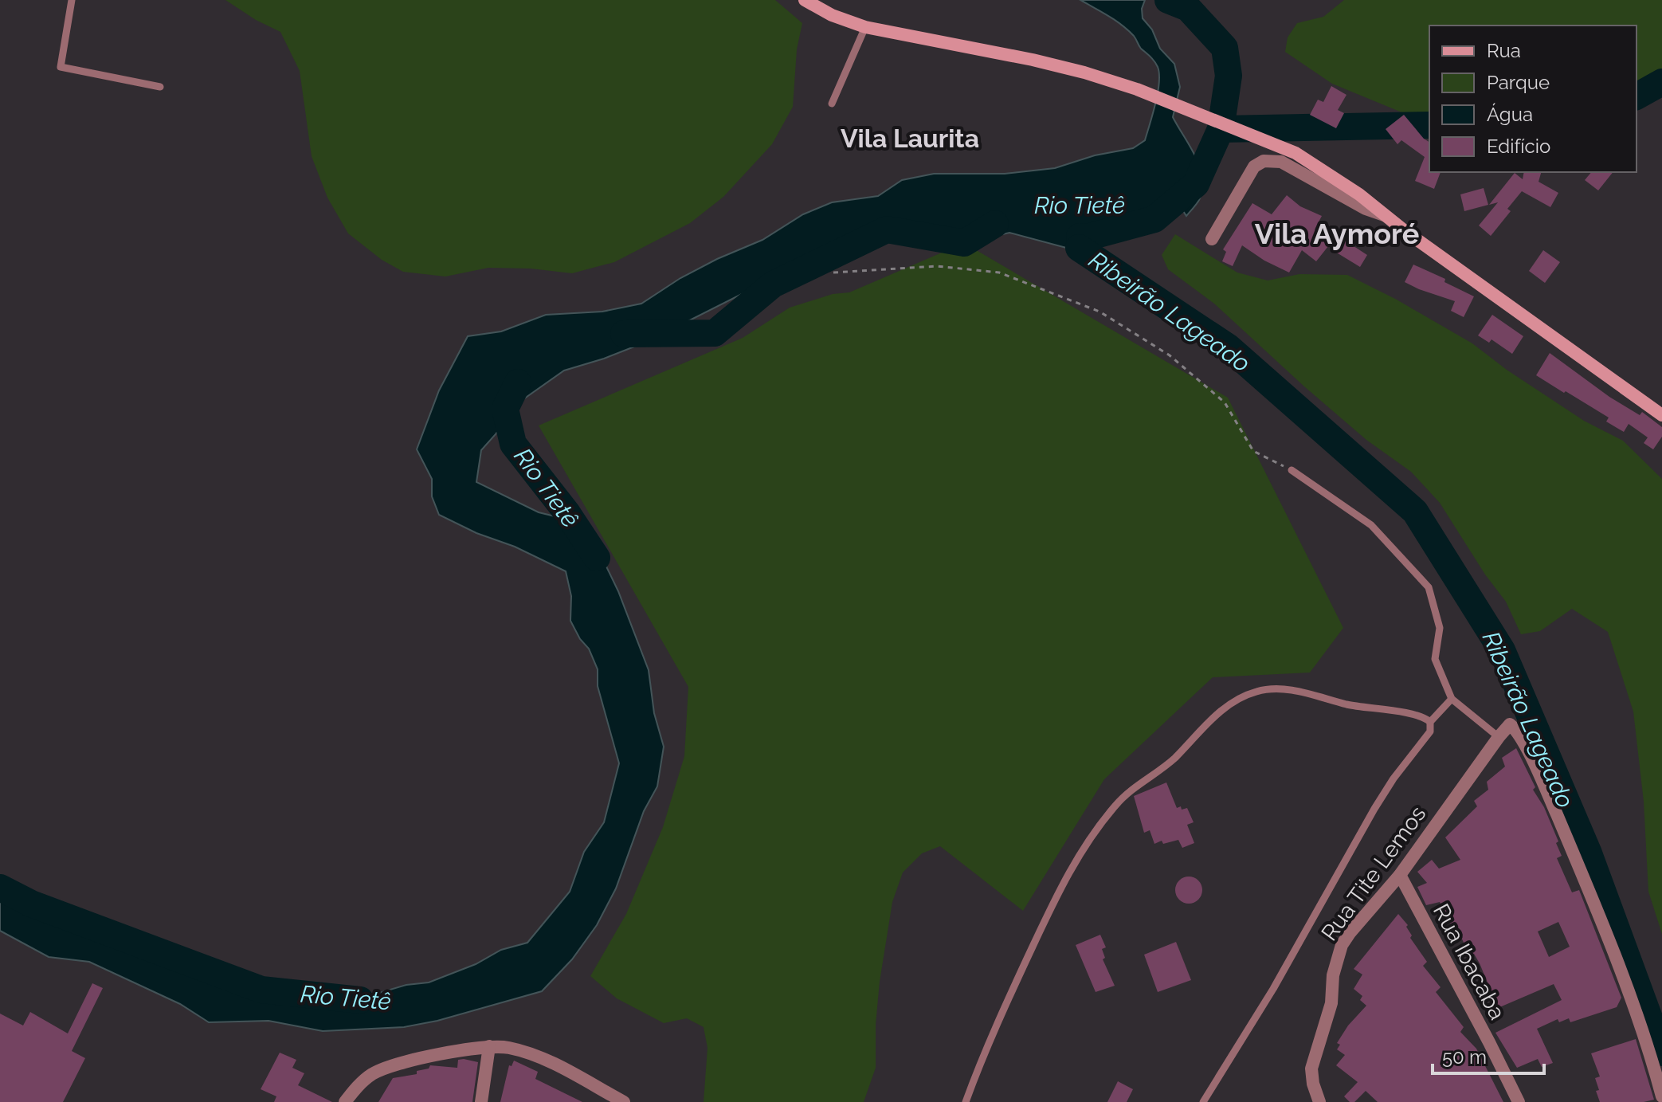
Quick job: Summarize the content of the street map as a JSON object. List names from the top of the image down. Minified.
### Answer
{"streets":{"street":["Rua Tite Lemos","Rua Ibacaba"]},"crossings":[["Rua Tite Lemos","Rua Ibacaba"]],"districts":["Vila Laurita","Vila Aymoré"],"water":["Rio Tietê","Ribeirão Lageado"],"legend":["Rua","Parque","Água","Edifício"],"scale_bar":"50 m"}
